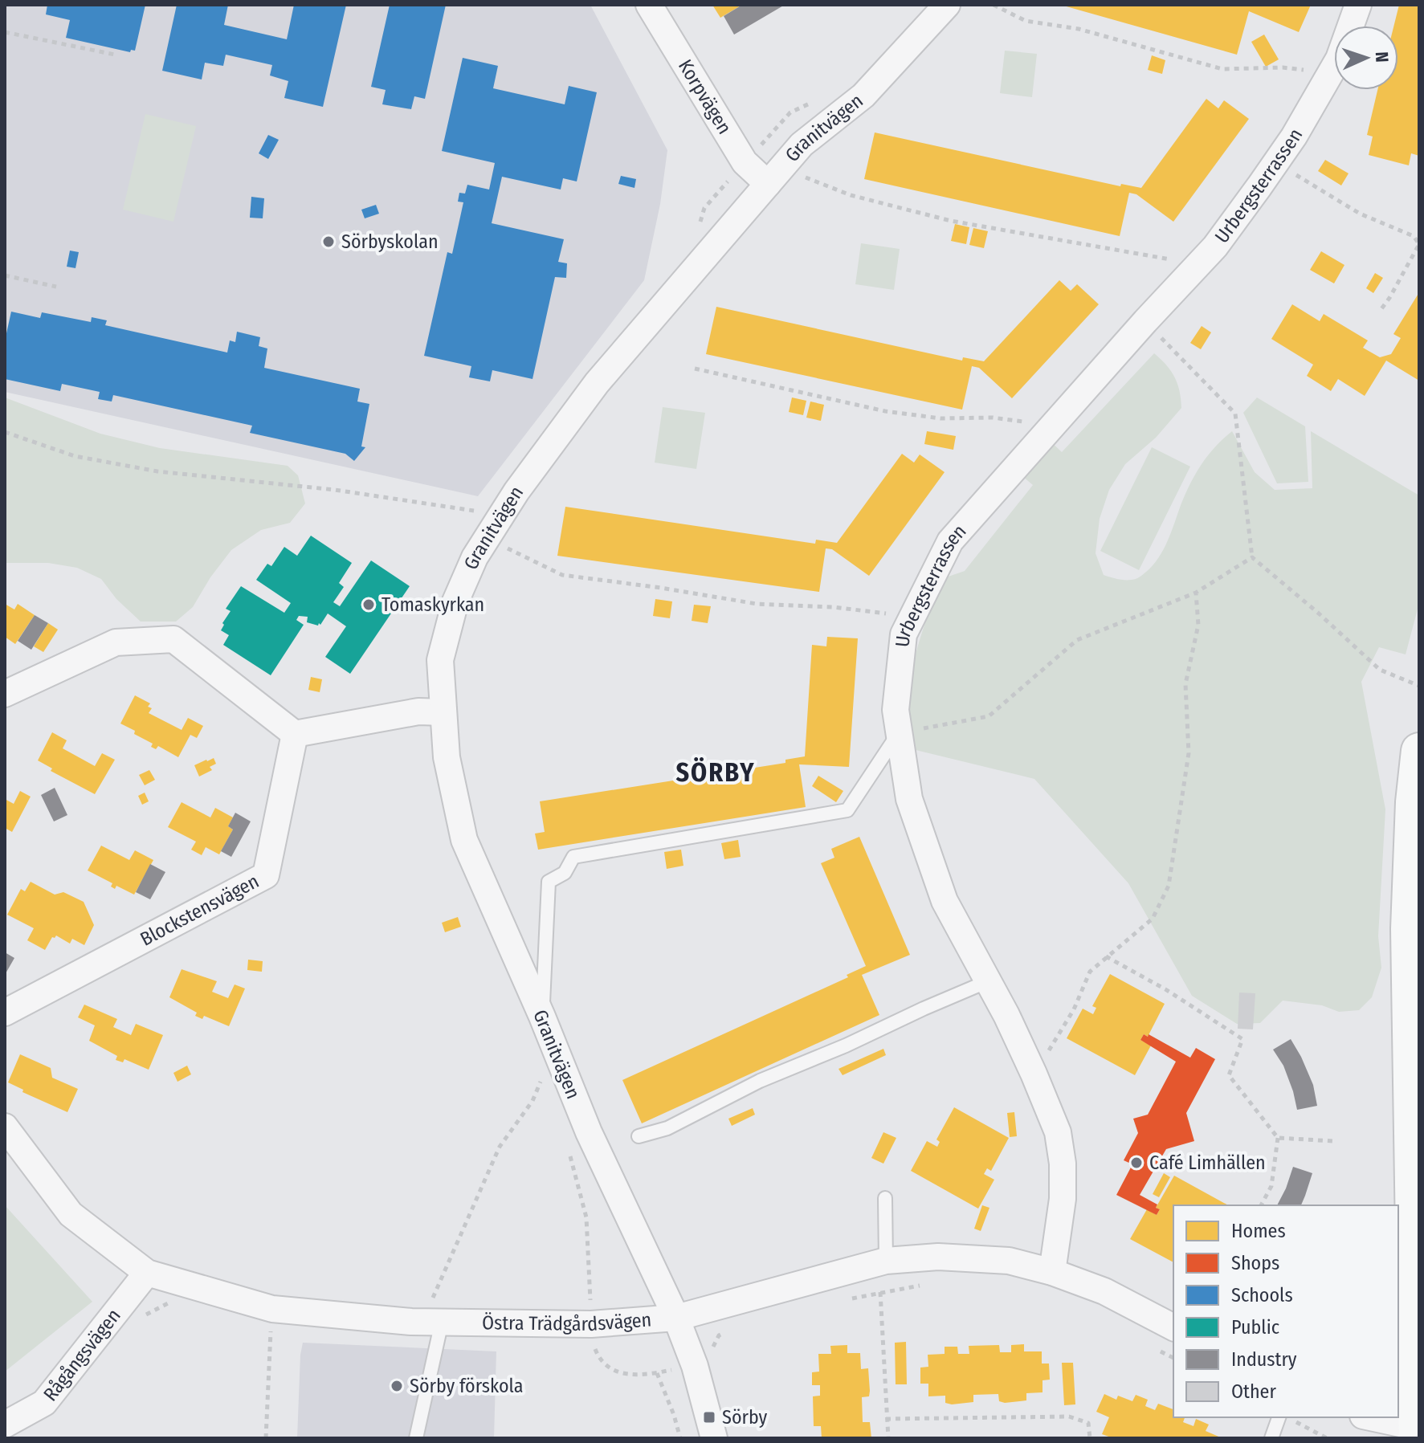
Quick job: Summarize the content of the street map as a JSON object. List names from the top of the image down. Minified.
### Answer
{"streets":{"street":["Korpvägen","Granitvägen","Urbergsterrassen","Blockstensvägen","Östra Trädgårdsvägen","Rågångsvägen"]},"crossings":[["Korpvägen","Granitvägen"],["Granitvägen","Östra Trädgårdsvägen"],["Urbergsterrassen","Östra Trädgårdsvägen"],["Östra Trädgårdsvägen","Rågångsvägen"]],"districts":["SÖRBY"],"places":{"other":["Sörbyskolan","Tomaskyrkan","Café Limhällen","Sörby förskola"],"transit":["Sörby"]},"legend":["Homes","Shops","Schools","Public","Industry","Other"],"north":"right"}
